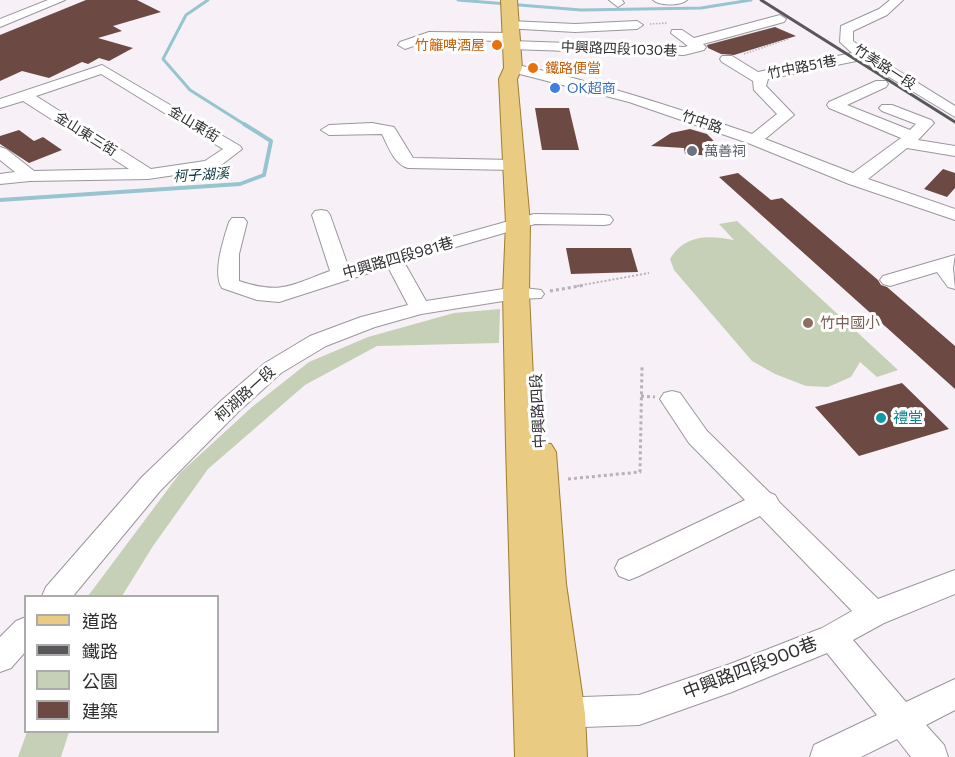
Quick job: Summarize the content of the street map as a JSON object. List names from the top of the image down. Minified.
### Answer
{"streets":{"main road":["中興路四段"],"street":["中興路四段1030巷","竹中路51巷","竹美路一段","竹中路","金山東街","金山東三街","中興路四段981巷","柯湖路一段","中興路四段900巷"]},"crossings":[["中興路四段1030巷","中興路四段"],["竹中路51巷","竹美路一段"],["竹中路51巷","竹中路"],["竹中路","中興路四段"],["金山東街","金山東三街"],["中興路四段981巷","中興路四段"],["柯湖路一段","中興路四段"],["中興路四段","中興路四段900巷"]],"water":["柯子湖溪"],"places":["竹籬啤酒屋","鐵路便當","OK超商","萬善祠","竹中國小","禮堂"],"legend":["道路","鐵路","公園","建築"]}
